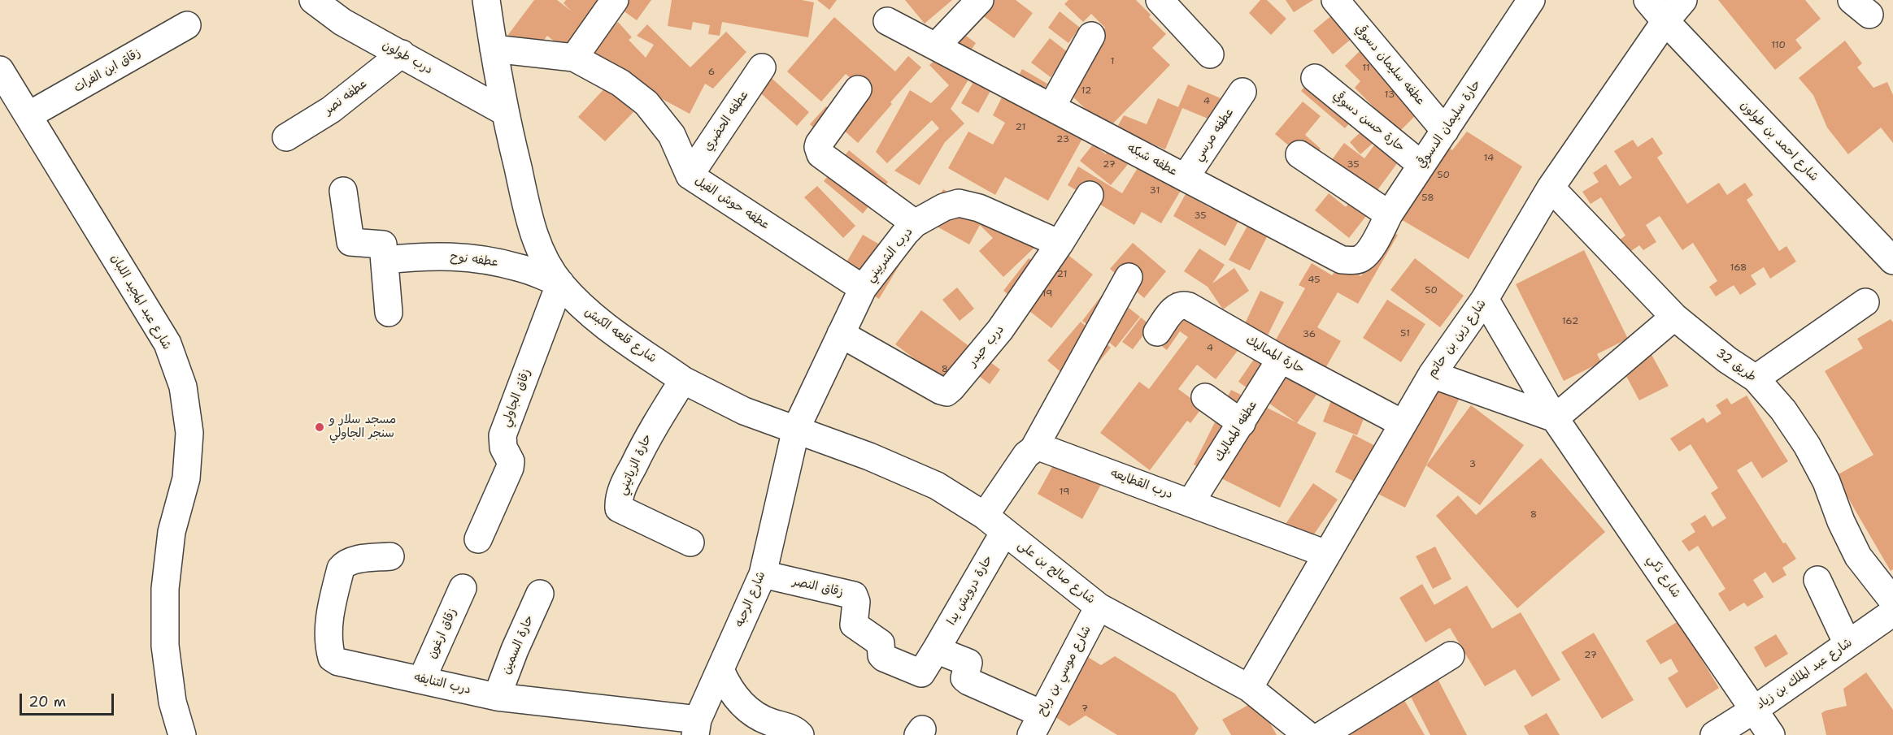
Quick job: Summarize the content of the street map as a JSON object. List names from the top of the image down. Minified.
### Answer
{"streets":{"street":["درب طولون","عطفه سليمان دسوقي","زقاق ابن الفرات","عطفه نصر","عطفه الحضري","حارة حسن دسوقي","حارة سليمان الدسوقي","عطفه مرسي","شارع احمد بن طولون","عطفه شبكه","عطفه حوش الفيل","درب الشربيني","عطفه نوح","شارع عبد المجيد اللبان","شارع قلعه الكبش","شارع زين بن حاتم","درب حيدر","حارة المماليك","طريق 32","زقاق الجاولي","عطفه المماليك","حارة الزياتيني","درب القطايعه","شارع صالح بن على","شارع ذكي","زقاق النصر","حارة درويش يدا","شارع الرحبه","زقاق ارغون","حارة السمين","شارع موسي بن رباح","شارع عبد الملك بن زياد","درب التنايفه"]},"crossings":[["درب طولون","عطفه نصر"],["درب طولون","شارع قلعه الكبش"],["عطفه سليمان دسوقي","حارة سليمان الدسوقي"],["زقاق ابن الفرات","شارع عبد المجيد اللبان"],["عطفه الحضري","عطفه حوش الفيل"],["حارة حسن دسوقي","حارة سليمان الدسوقي"],["حارة سليمان الدسوقي","عطفه شبكه"],["عطفه مرسي","عطفه شبكه"],["شارع احمد بن طولون","شارع زين بن حاتم"],["عطفه حوش الفيل","درب الشربيني"],["عطفه حوش الفيل","شارع قلعه الكبش"],["درب الشربيني","شارع قلعه الكبش"],["درب الشربيني","درب حيدر"],["درب الشربيني","شارع صالح بن على"],["درب الشربيني","شارع الرحبه"],["عطفه نوح","شارع قلعه الكبش"],["عطفه نوح","زقاق الجاولي"],["شارع قلعه الكبش","زقاق الجاولي"],["شارع قلعه الكبش","حارة الزياتيني"],["شارع قلعه الكبش","شارع صالح بن على"],["شارع قلعه الكبش","شارع الرحبه"],["شارع زين بن حاتم","حارة المماليك"],["شارع زين بن حاتم","طريق 32"],["شارع زين بن حاتم","درب القطايعه"],["شارع زين بن حاتم","شارع صالح بن على"],["شارع زين بن حاتم","شارع ذكي"],["حارة المماليك","عطفه المماليك"],["عطفه المماليك","درب القطايعه"],["شارع صالح بن على","حارة درويش يدا"],["شارع صالح بن على","شارع الرحبه"],["شارع صالح بن على","شارع موسي بن رباح"],["شارع ذكي","شارع عبد الملك بن زياد"],["زقاق النصر","حارة درويش يدا"],["زقاق النصر","شارع الرحبه"],["شارع الرحبه","درب التنايفه"],["زقاق ارغون","درب التنايفه"],["حارة السمين","درب التنايفه"]],"places":["مسجد سلار و سنجر الجاولي"],"house_numbers":["110","1","11","6","12","13","4","21","23","14","27","35","50","31","58","35","168","21","45","50","19","162","51","36","4","8","3","19","8","27","7"],"scale_bar":"20 m"}
